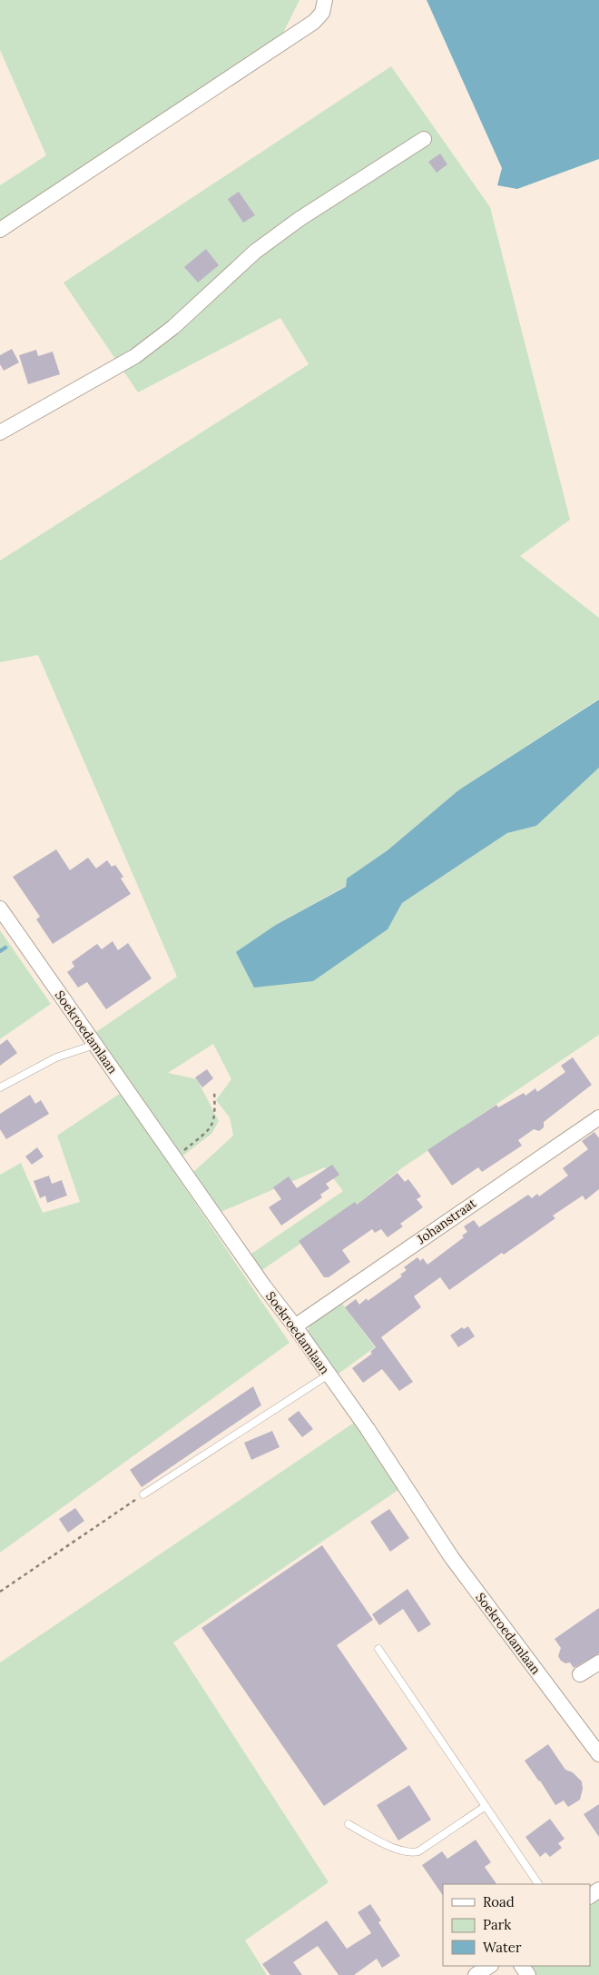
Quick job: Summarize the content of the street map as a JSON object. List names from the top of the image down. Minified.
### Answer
{"streets":{"street":["Soekroedamlaan","Johanstraat"]},"crossings":[["Soekroedamlaan","Johanstraat"]],"legend":["Road","Park","Water"]}
